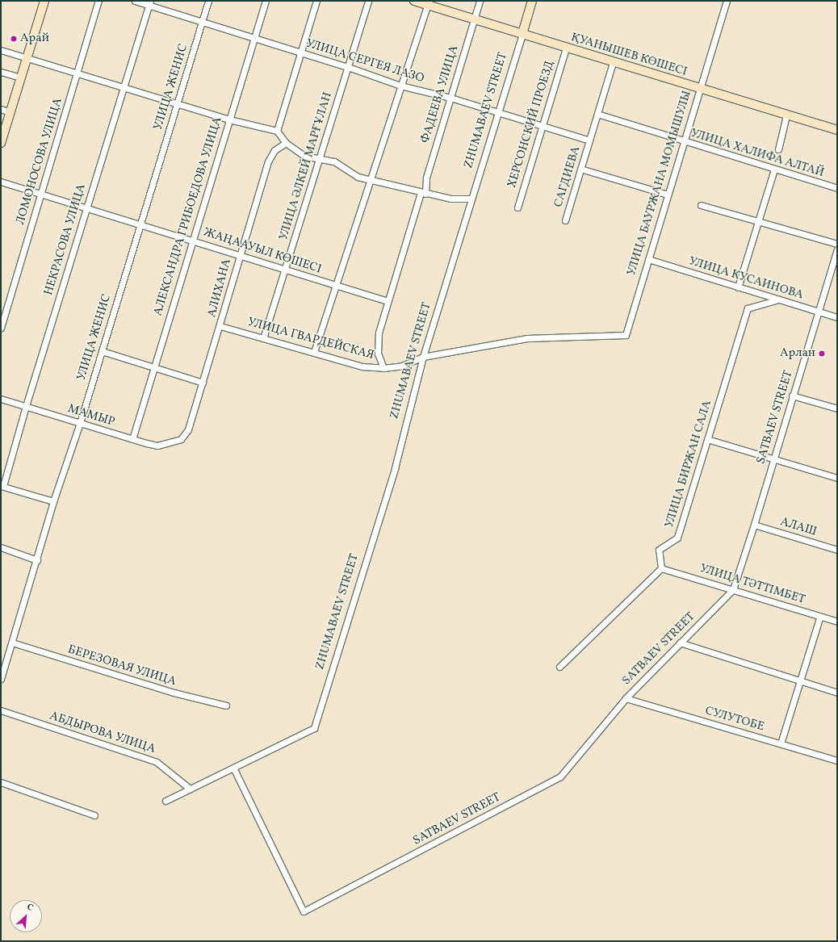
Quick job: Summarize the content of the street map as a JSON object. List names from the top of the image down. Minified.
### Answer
{"streets":{"street":["ҚУАНЫШЕВ КӨШЕСІ","УЛИЦА СЕРГЕЯ ЛАЗО","УЛИЦА ЖЕНИС","ФАДЕЕВА УЛИЦА","ZHUMABAEV STREET","ХЕРСОНСКИЙ ПРОЕЗД","УЛИЦА ХАЛИФА АЛТАЙ","ЛОМОНОСОВА УЛИЦА","УЛИЦА ӘЛКЕЙ МАРҒҰЛАН","САГДИЕВА","УЛИЦА БАУРЖАНА МОМЫШУЛЫ","АЛЕКСАНДРА ГРИБОЕДОВА УЛИЦА","НЕКРАСОВА УЛИЦА","ЖАҢААУЫЛ КӨШЕСІ","УЛИЦА КУСАИНОВА","АЛИХАНА","УЛИЦА ГВАРДЕЙСКАЯ","МАМЫР","SATBAEV STREET","УЛИЦА БИРЖАН САЛА","АЛАШ","УЛИЦА ТӘТТІМБЕТ","БЕРЕЗОВАЯ УЛИЦА","СУЛУТОБЕ","АБДЫРОВА УЛИЦА"]},"crossings":[["ҚУАНЫШЕВ КӨШЕСІ","ФАДЕЕВА УЛИЦА"],["ҚУАНЫШЕВ КӨШЕСІ","ZHUMABAEV STREET"],["ҚУАНЫШЕВ КӨШЕСІ","ХЕРСОНСКИЙ ПРОЕЗД"],["ҚУАНЫШЕВ КӨШЕСІ","САГДИЕВА"],["ҚУАНЫШЕВ КӨШЕСІ","УЛИЦА БАУРЖАНА МОМЫШУЛЫ"],["УЛИЦА СЕРГЕЯ ЛАЗО","УЛИЦА ЖЕНИС"],["УЛИЦА СЕРГЕЯ ЛАЗО","ФАДЕЕВА УЛИЦА"],["УЛИЦА СЕРГЕЯ ЛАЗО","ZHUMABAEV STREET"],["УЛИЦА СЕРГЕЯ ЛАЗО","ХЕРСОНСКИЙ ПРОЕЗД"],["УЛИЦА СЕРГЕЯ ЛАЗО","УЛИЦА ӘЛКЕЙ МАРҒҰЛАН"],["УЛИЦА СЕРГЕЯ ЛАЗО","САГДИЕВА"],["УЛИЦА СЕРГЕЯ ЛАЗО","АЛЕКСАНДРА ГРИБОЕДОВА УЛИЦА"],["УЛИЦА СЕРГЕЯ ЛАЗО","НЕКРАСОВА УЛИЦА"],["УЛИЦА ЖЕНИС","ЖАҢААУЫЛ КӨШЕСІ"],["УЛИЦА ЖЕНИС","МАМЫР"],["УЛИЦА ЖЕНИС","БЕРЕЗОВАЯ УЛИЦА"],["ФАДЕЕВА УЛИЦА","ЖАҢААУЫЛ КӨШЕСІ"],["ФАДЕЕВА УЛИЦА","УЛИЦА ГВАРДЕЙСКАЯ"],["ZHUMABAEV STREET","УЛИЦА ГВАРДЕЙСКАЯ"],["ZHUMABAEV STREET","SATBAEV STREET"],["УЛИЦА ХАЛИФА АЛТАЙ","САГДИЕВА"],["УЛИЦА ХАЛИФА АЛТАЙ","УЛИЦА БАУРЖАНА МОМЫШУЛЫ"],["ЛОМОНОСОВА УЛИЦА","ЖАҢААУЫЛ КӨШЕСІ"],["УЛИЦА ӘЛКЕЙ МАРҒҰЛАН","ЖАҢААУЫЛ КӨШЕСІ"],["УЛИЦА ӘЛКЕЙ МАРҒҰЛАН","УЛИЦА ГВАРДЕЙСКАЯ"],["УЛИЦА БАУРЖАНА МОМЫШУЛЫ","УЛИЦА КУСАИНОВА"],["УЛИЦА БАУРЖАНА МОМЫШУЛЫ","УЛИЦА ГВАРДЕЙСКАЯ"],["АЛЕКСАНДРА ГРИБОЕДОВА УЛИЦА","ЖАҢААУЫЛ КӨШЕСІ"],["АЛЕКСАНДРА ГРИБОЕДОВА УЛИЦА","МАМЫР"],["НЕКРАСОВА УЛИЦА","ЖАҢААУЫЛ КӨШЕСІ"],["НЕКРАСОВА УЛИЦА","МАМЫР"],["ЖАҢААУЫЛ КӨШЕСІ","АЛИХАНА"],["УЛИЦА КУСАИНОВА","SATBAEV STREET"],["УЛИЦА КУСАИНОВА","УЛИЦА БИРЖАН САЛА"],["АЛИХАНА","УЛИЦА ГВАРДЕЙСКАЯ"],["АЛИХАНА","МАМЫР"],["SATBAEV STREET","АЛАШ"],["SATBAEV STREET","УЛИЦА ТӘТТІМБЕТ"],["SATBAEV STREET","СУЛУТОБЕ"],["УЛИЦА БИРЖАН САЛА","УЛИЦА ТӘТТІМБЕТ"]],"places":["Арай","Арлан"],"north":"top right"}
